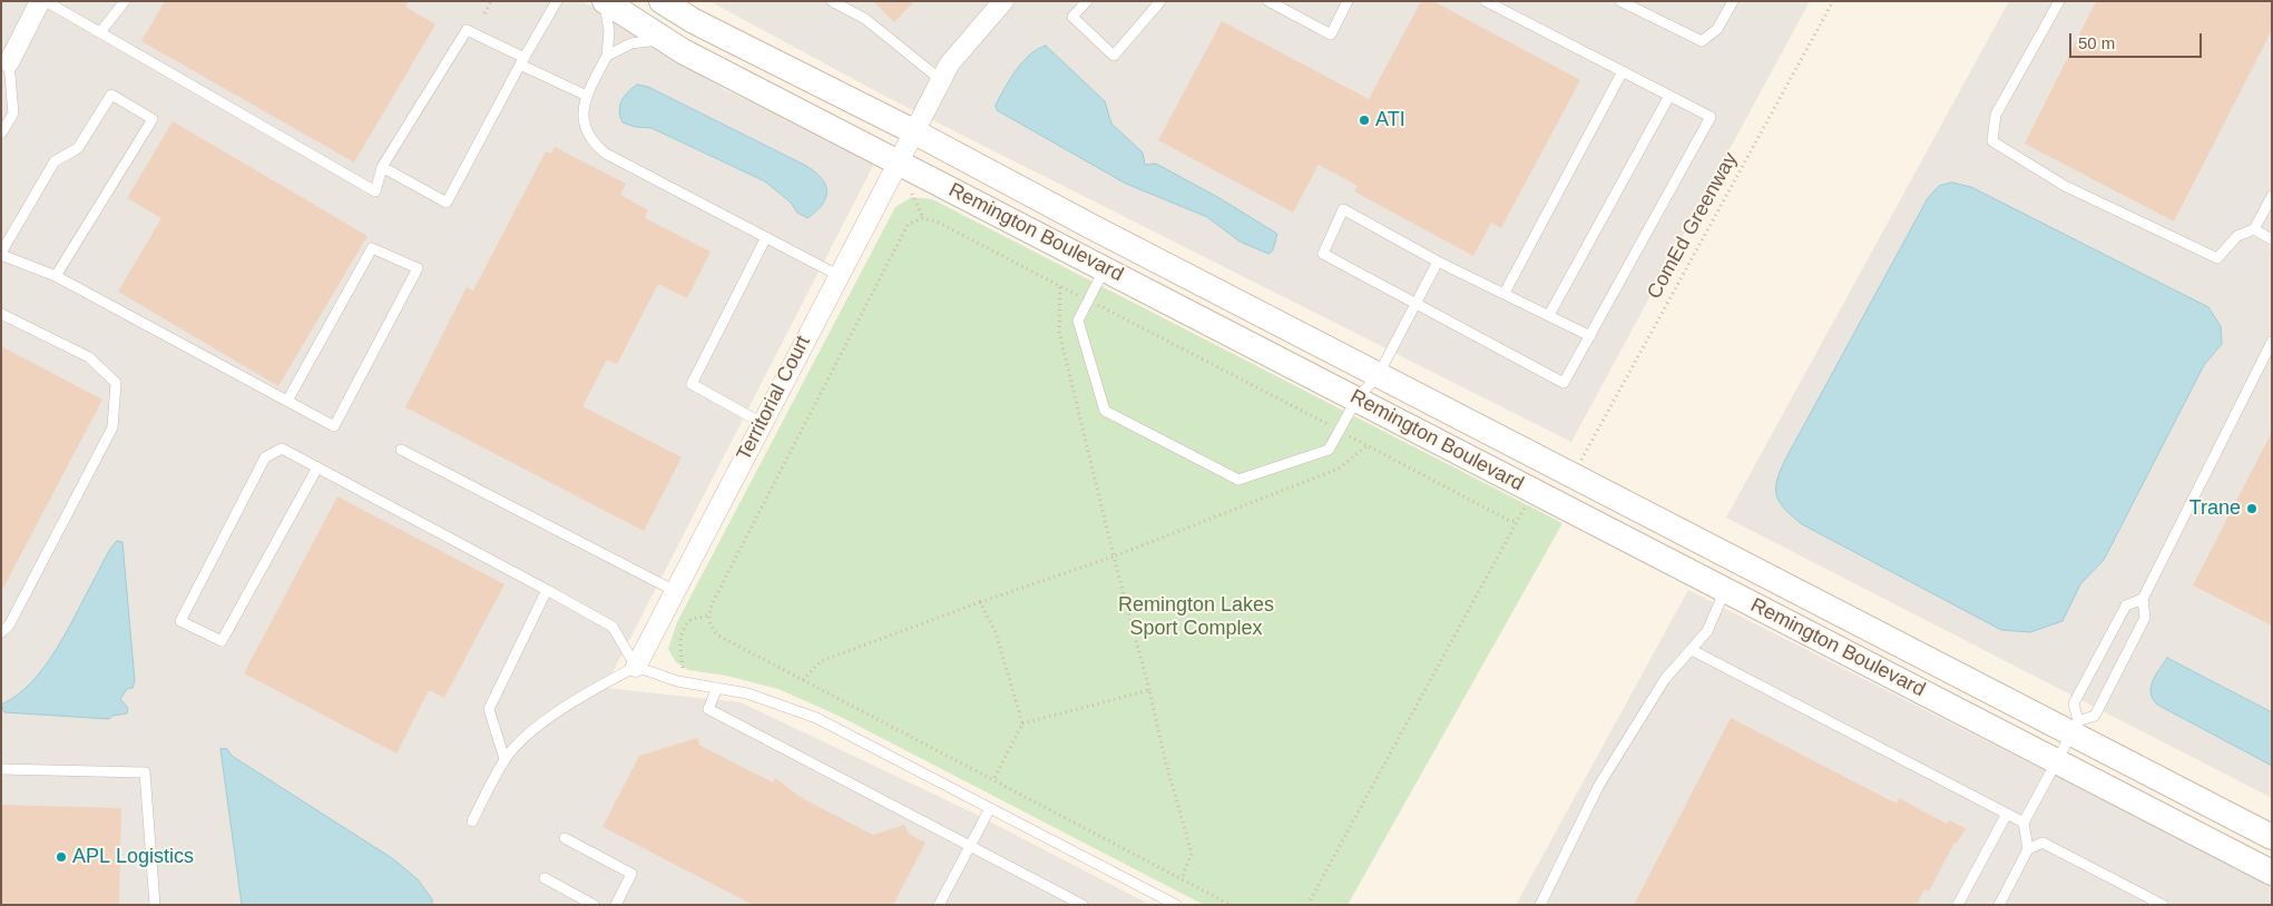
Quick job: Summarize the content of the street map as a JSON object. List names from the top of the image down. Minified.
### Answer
{"streets":{"street":["Remington Boulevard","Territorial Court"],"path":["ComEd Greenway"]},"crossings":[["Remington Boulevard","Territorial Court"]],"parks":["Remington Lakes Sport Complex"],"places":["ATI","Trane","APL Logistics"],"scale_bar":"50 m"}
